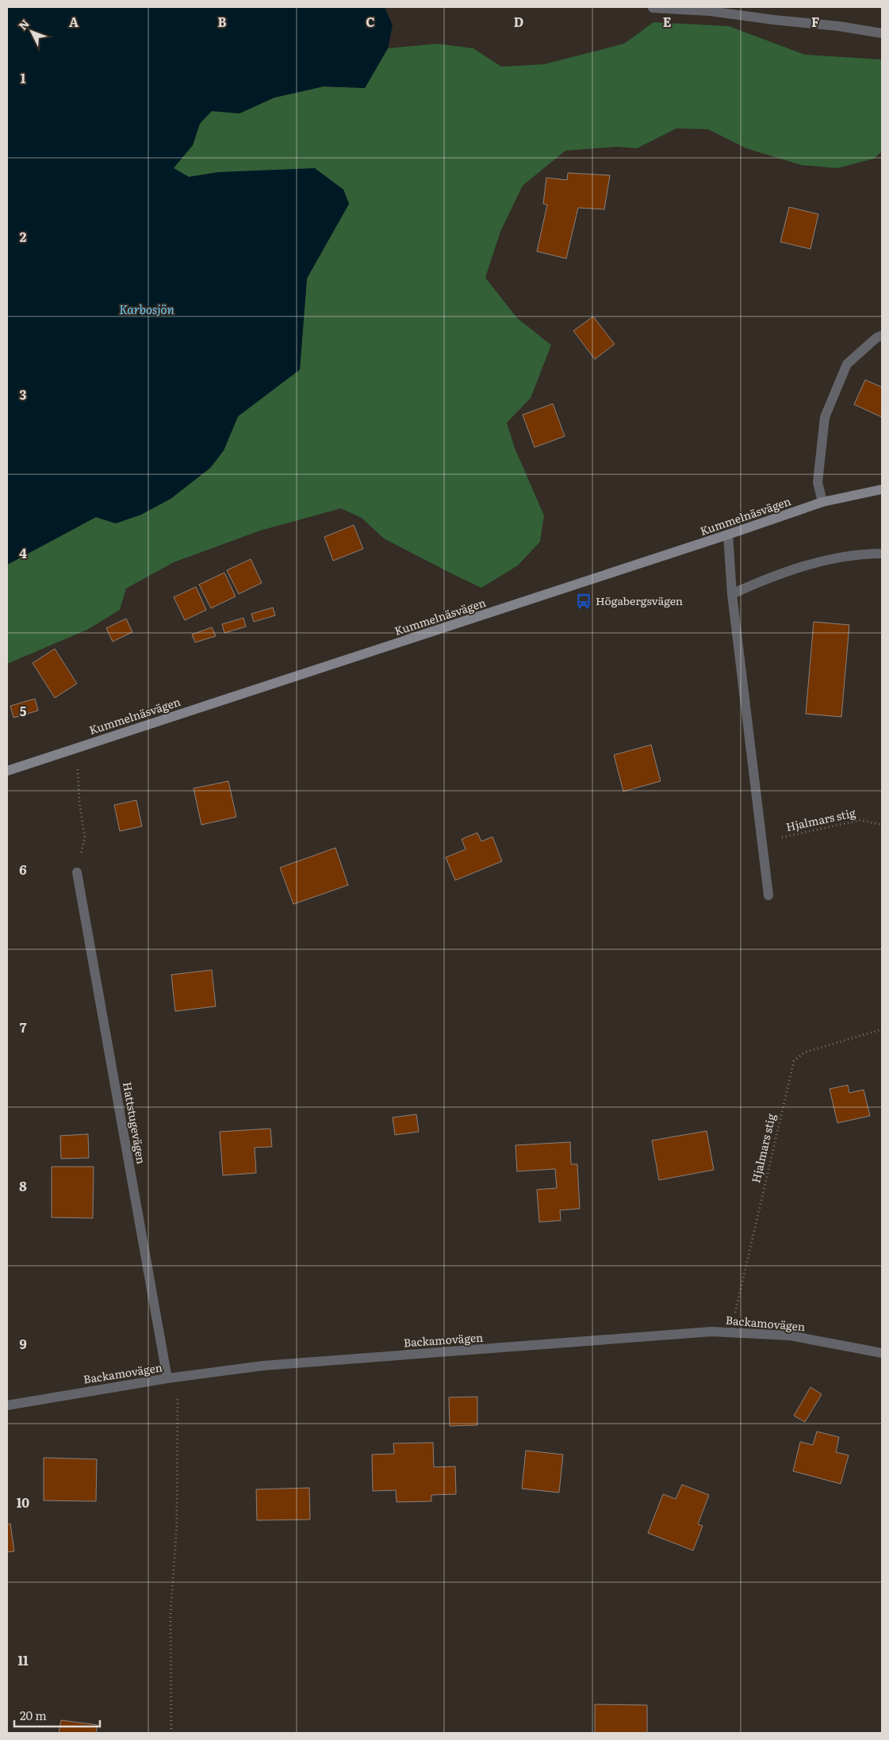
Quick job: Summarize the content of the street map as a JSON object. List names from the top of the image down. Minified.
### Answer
{"streets":{"street":["Kummelnäsvägen","Hattstugevägen","Backamovägen"],"path":["Hjalmars stig"]},"crossings":[["Hjalmars stig","Backamovägen"],["Hattstugevägen","Backamovägen"]],"water":["Karbosjön"],"places":{"bus stop":["Högabergsvägen"]},"scale_bar":"20 m","north":"top left","grid":{"columns":["A","B","C","D","E","F"],"rows":["1","2","3","4","5","6","7","8","9","10","11"]}}
